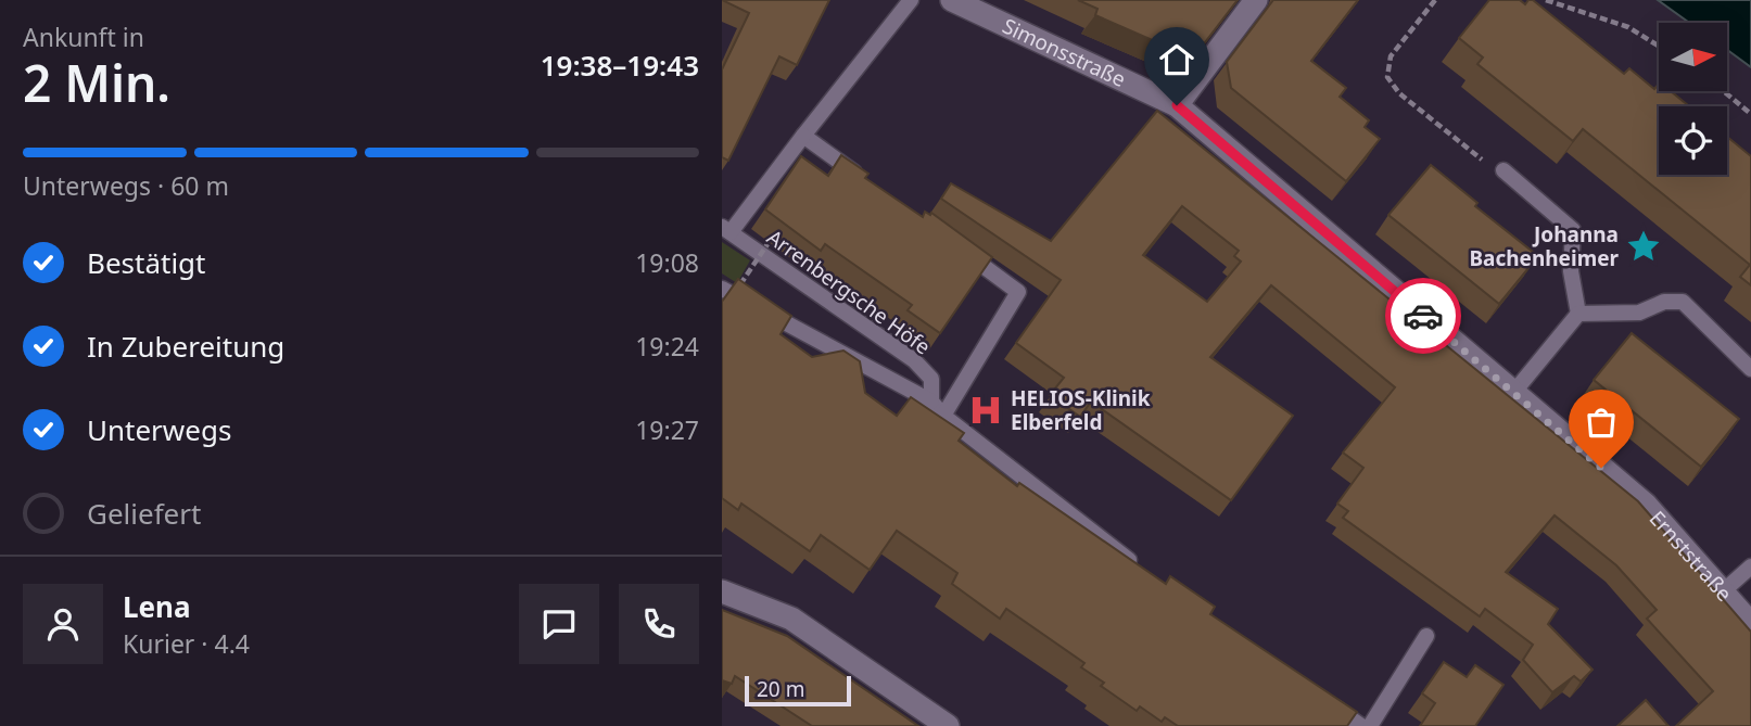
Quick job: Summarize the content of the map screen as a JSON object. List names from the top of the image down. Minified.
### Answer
{"streets":{"street":["Simonsstraße","Ernststraße"],"lane":["Arrenbergsche Höfe"]},"crossings":[["Simonsstraße","Ernststraße"]],"places":{"place":["Johanna Bachenheimer"],"hospital":["HELIOS-Klinik Elberfeld"]},"scale_bar":"20 m","north":"right","page":{"heading":["2 Min.","Ankunft in","19:38–19:43"],"panel":["Lena","Kurier · 4.4"],"bar":"Unterwegs · 60 m","list":[["Bestätigt","19:08"],["In Zubereitung","19:24"],["Unterwegs","19:27"],"Geliefert"],"scale":"20 m"}}
